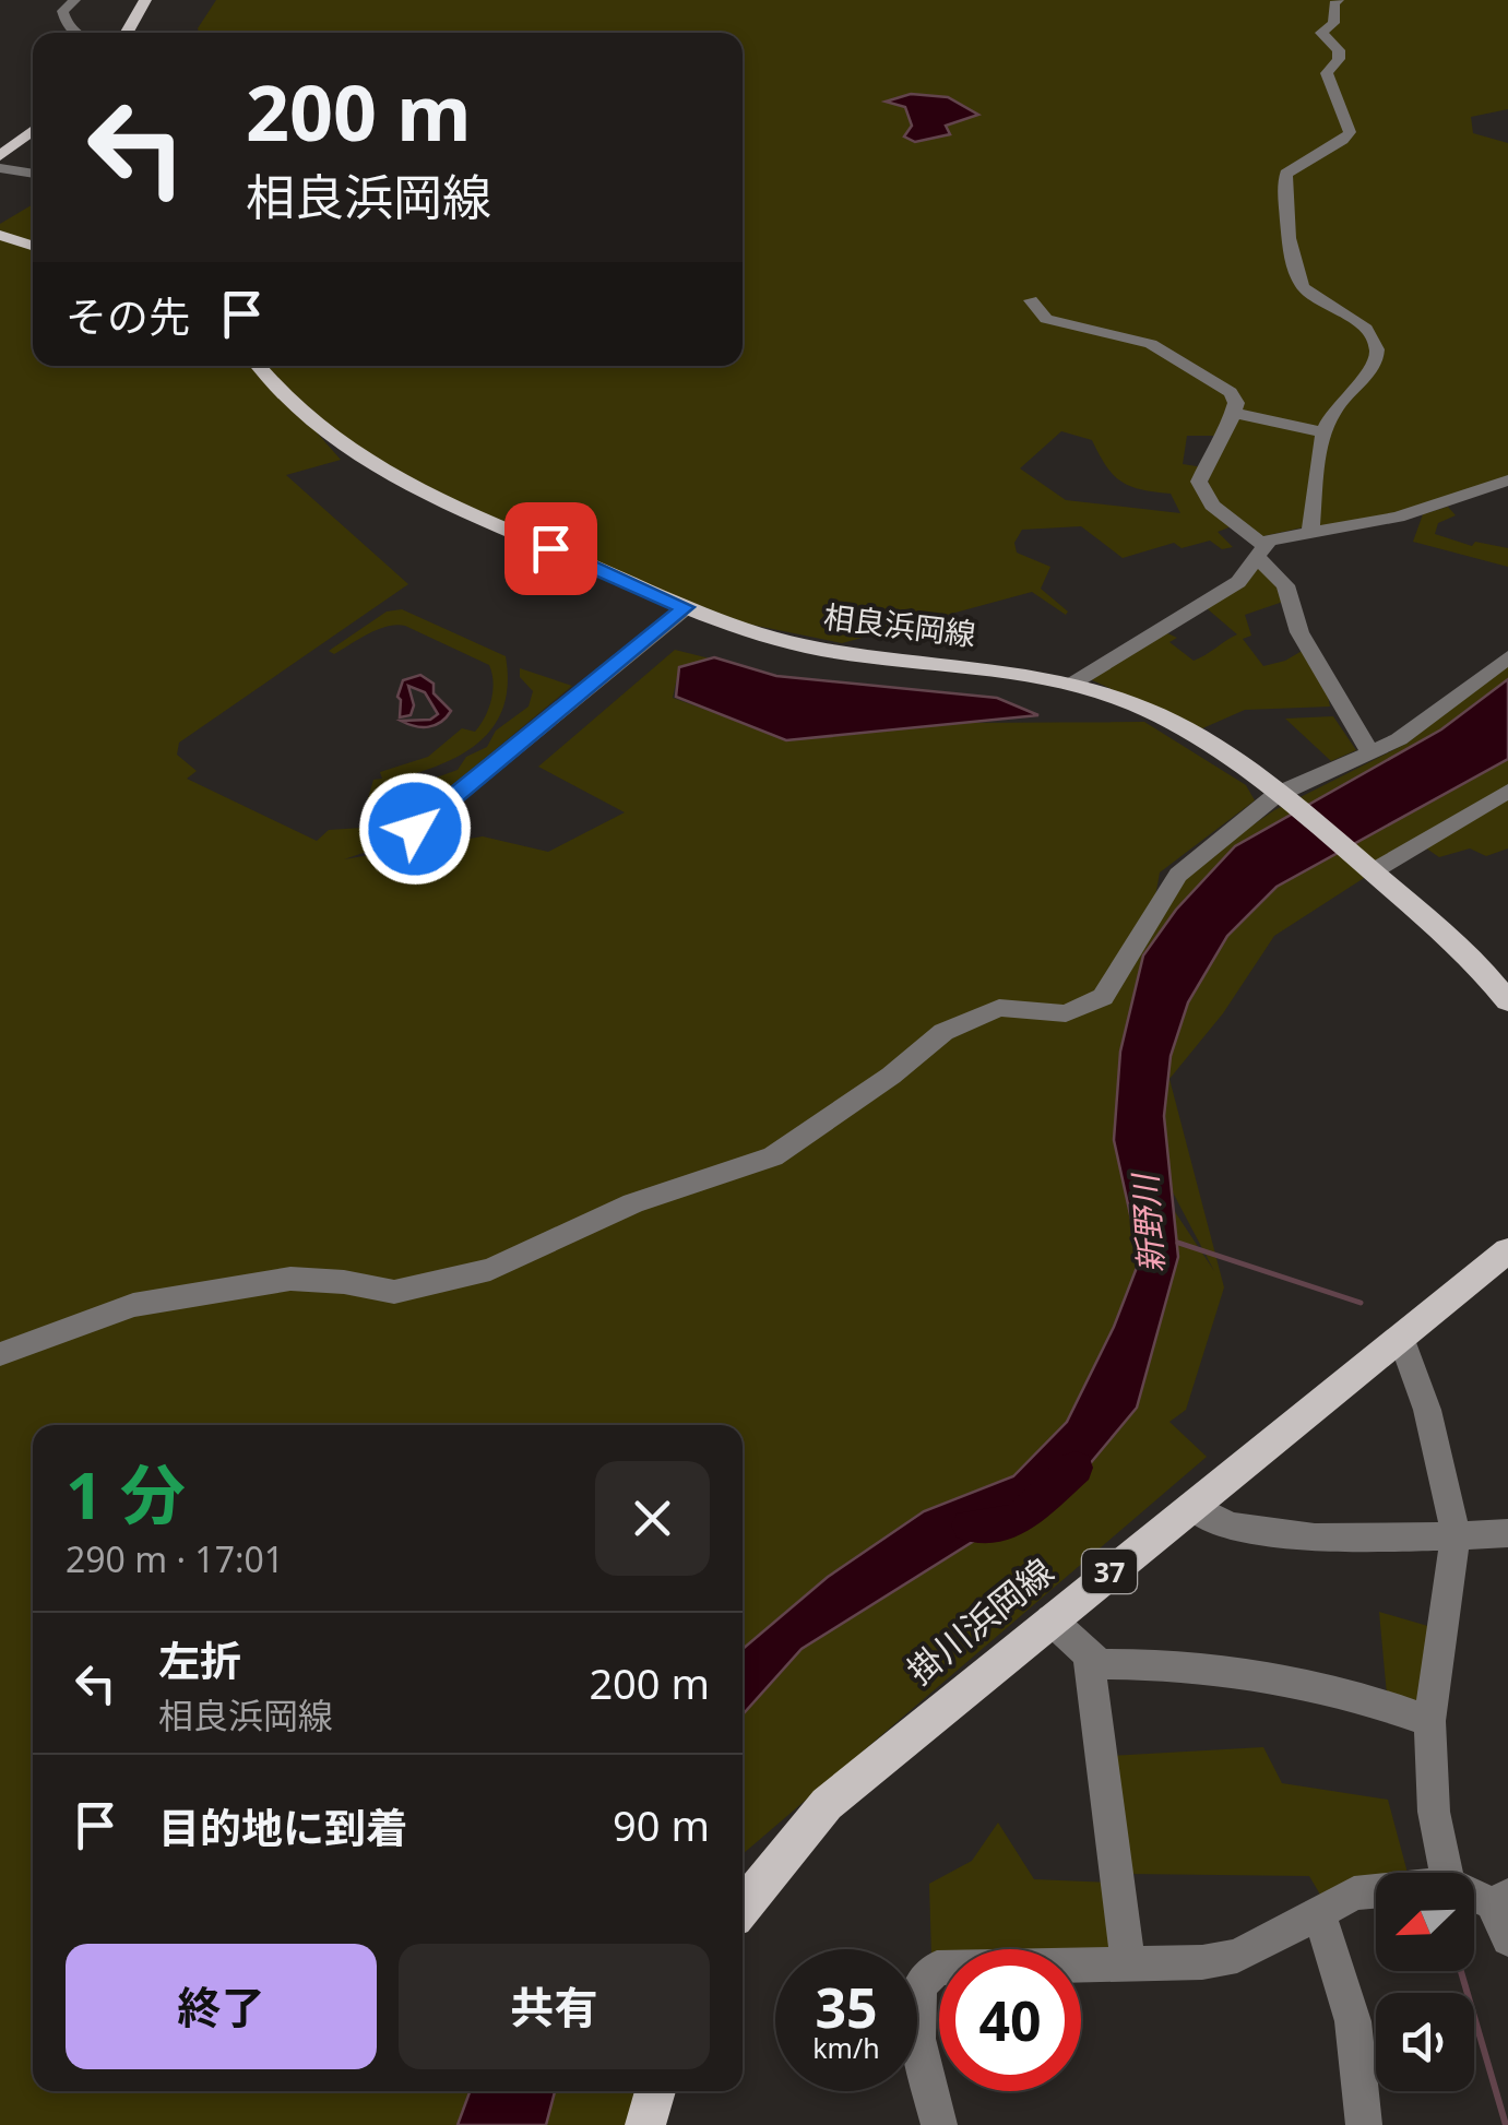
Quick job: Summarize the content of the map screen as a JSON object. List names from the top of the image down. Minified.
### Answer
{"streets":{"main road":["相良浜岡線","37","掛川浜岡線"]},"water":["新野川"],"north":"bottom left","page":{"turn":["200 m","相良浜岡線"],"then":"その先","heading":["1 分","290 m · 17:01"],"list":[{"name":"左折","note":"相良浜岡線","value":"200 m"},{"name":"目的地に到着","value":"90 m"}],"buttons":["終了","共有"],"speed":"35 km/h","limit":"40"}}
